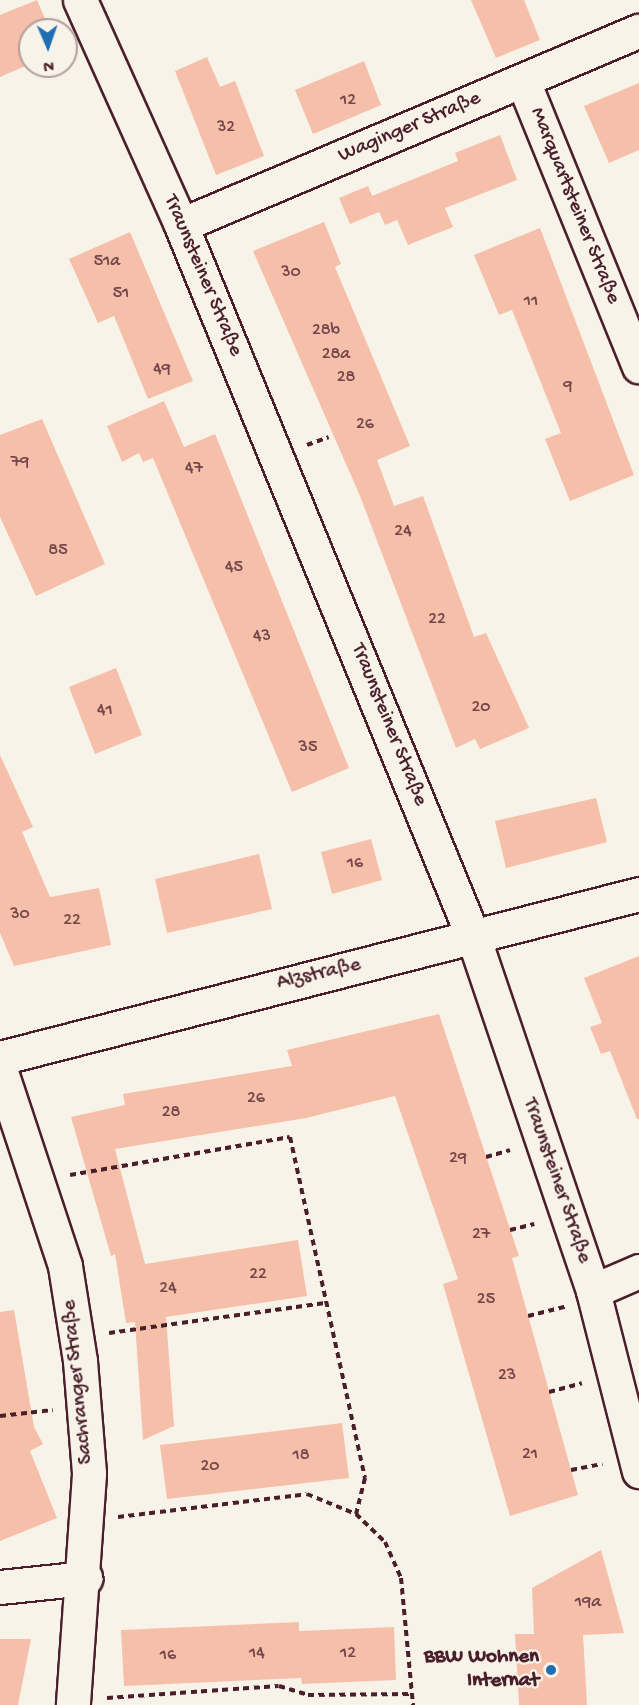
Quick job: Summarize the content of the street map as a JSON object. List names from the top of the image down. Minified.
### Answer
{"streets":{"street":["Waginger Straße","Marquartsteiner Straße","Traunsteiner Straße","Alzstraße","Sachranger Straße"]},"crossings":[["Waginger Straße","Marquartsteiner Straße"],["Waginger Straße","Traunsteiner Straße"],["Traunsteiner Straße","Alzstraße"]],"places":["BBW Wohnen Internat"],"house_numbers":["12","32","51a","30","51","11","28b","28a","49","28","9","26","79","47","24","85","45","22","43","20","41","35","16","30","22","26","28","29","27","22","24","25","23","21","18","20","19a","14","12","16"],"north":"bottom"}
